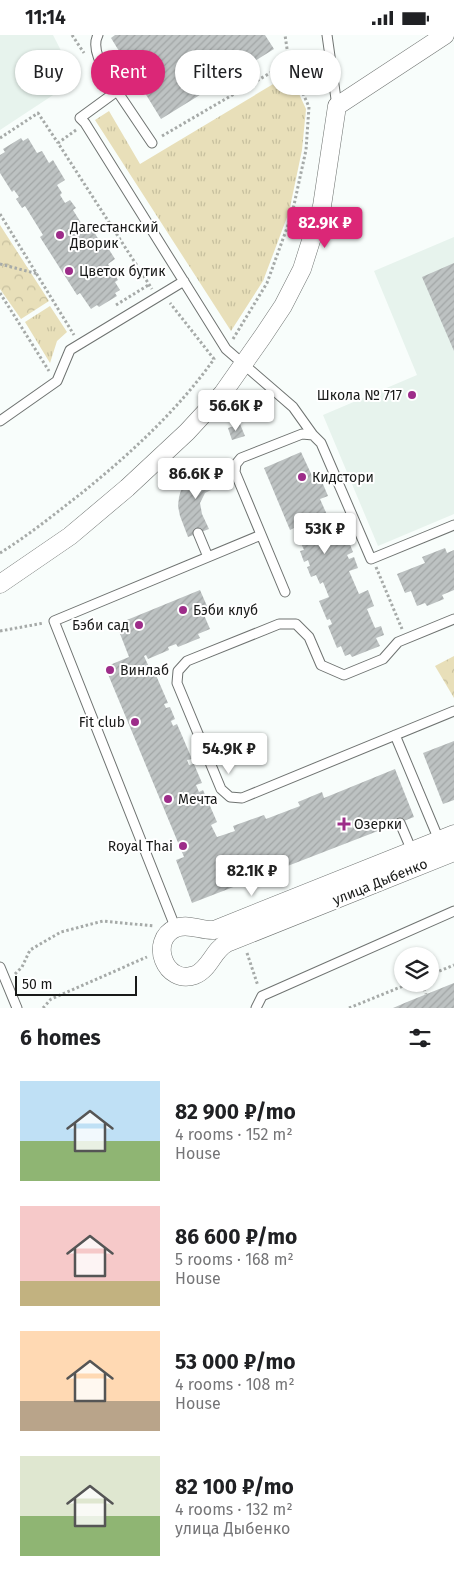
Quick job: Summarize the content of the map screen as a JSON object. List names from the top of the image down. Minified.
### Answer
{"streets":{"street":["улица Дыбенко"]},"places":{"other":["Дагестанский Дворик","Цветок бутик","Школа № 717","Кидстори","Бэби клуб","Бэби сад","Винлаб","Fit club","Мечта","Royal Thai"],"health":["Озерки"]},"scale_bar":"50 m","page":{"status":"11:14","chip":["Buy","Rent","Filters","New"],"price":["82.9K ₽","56.6K ₽","86.6K ₽","53K ₽","54.9K ₽","82.1K ₽"],"scale":"50 m","heading":"6 homes","list":[{"name":"82 900 ₽/mo","note":"4 rooms · 152 m² · House"},{"name":"86 600 ₽/mo","note":"5 rooms · 168 m² · House"},{"name":"53 000 ₽/mo","note":"4 rooms · 108 m² · House"},{"name":"82 100 ₽/mo","note":"4 rooms · 132 m² · улица Дыбенко"}]}}
